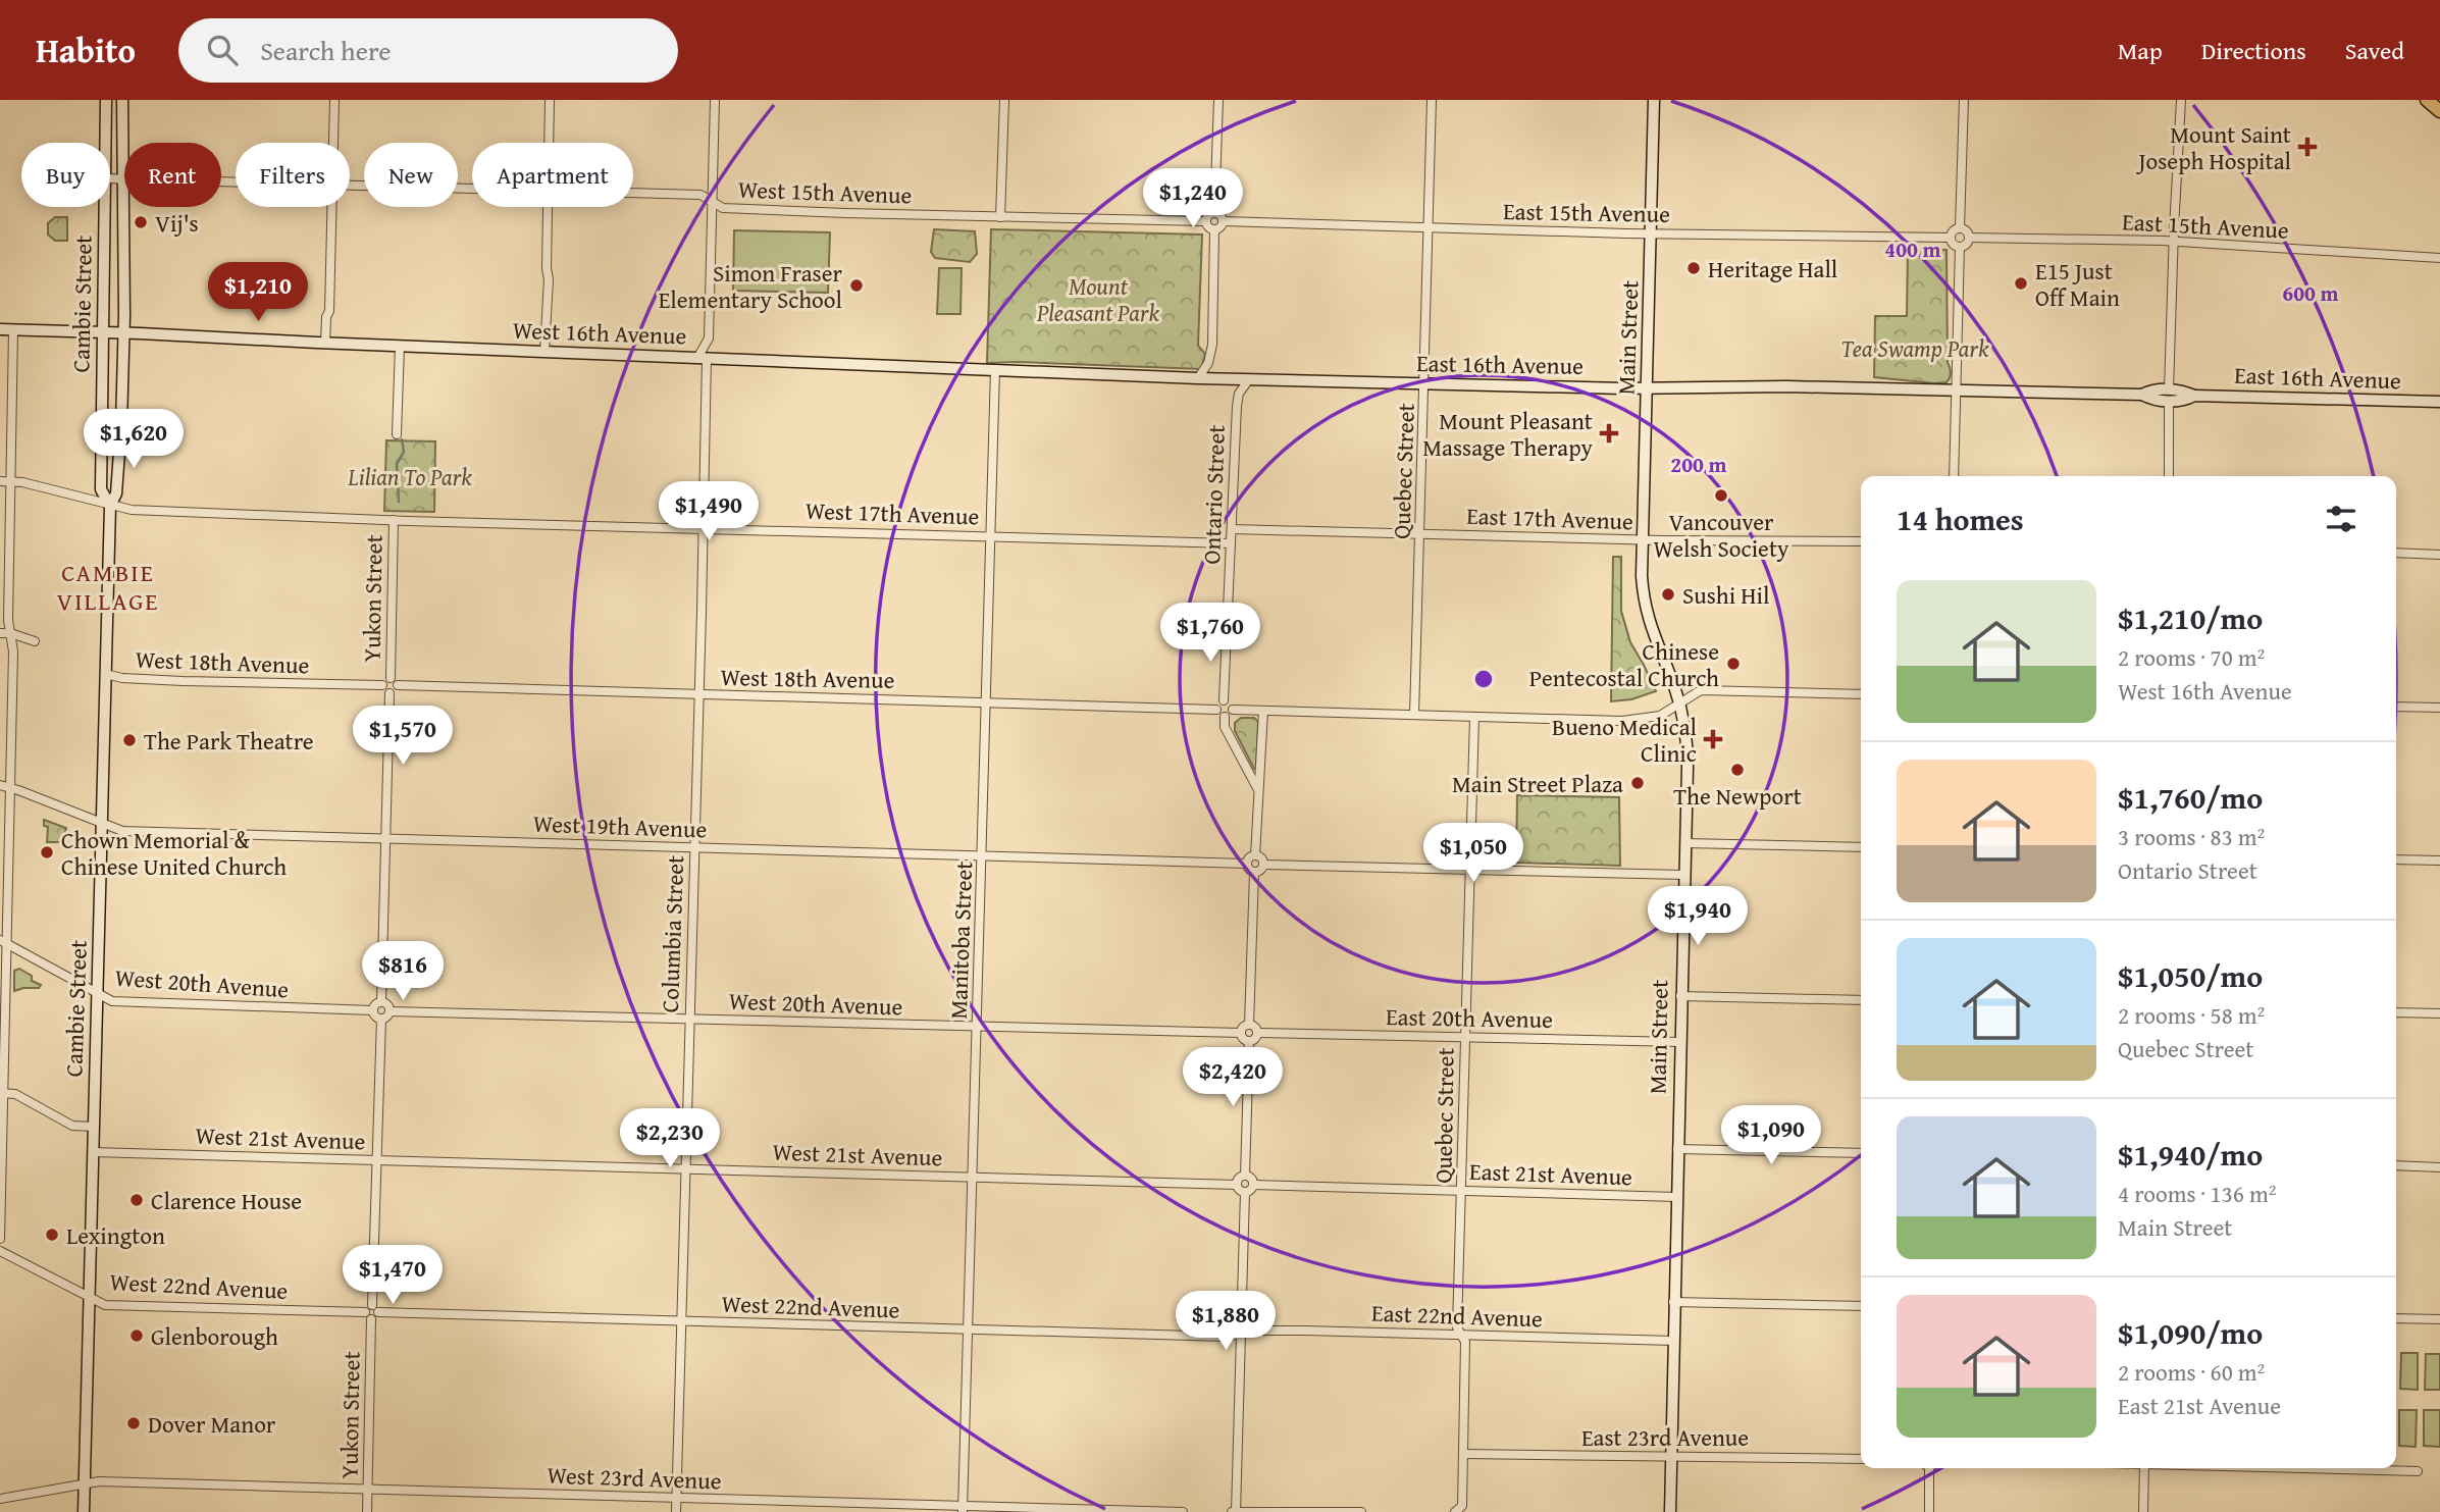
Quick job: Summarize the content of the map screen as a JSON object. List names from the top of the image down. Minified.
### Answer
{"streets":{"main road":["Cambie Street","West 16th Avenue","Main Street","East 16th Avenue"],"street":["West 15th Avenue","East 15th Avenue","Quebec Street","Ontario Street","West 17th Avenue","East 17th Avenue","Yukon Street","West 18th Avenue","West 19th Avenue","Columbia Street","Manitoba Street","West 20th Avenue","East 20th Avenue","West 21st Avenue","East 21st Avenue","West 22nd Avenue","East 22nd Avenue","East 23rd Avenue","West 23rd Avenue"]},"crossings":[["West 15th Avenue","East 15th Avenue"],["West 15th Avenue","Cambie Street"],["East 15th Avenue","Main Street"],["East 15th Avenue","Quebec Street"],["Cambie Street","West 16th Avenue"],["Cambie Street","West 17th Avenue"],["Cambie Street","West 18th Avenue"],["Cambie Street","West 19th Avenue"],["Cambie Street","West 20th Avenue"],["Cambie Street","West 21st Avenue"],["Cambie Street","West 22nd Avenue"],["Cambie Street","West 23rd Avenue"],["West 16th Avenue","East 16th Avenue"],["West 16th Avenue","Columbia Street"],["West 16th Avenue","Manitoba Street"],["Main Street","East 16th Avenue"],["Main Street","East 17th Avenue"],["Main Street","East 20th Avenue"],["Main Street","East 21st Avenue"],["Main Street","East 22nd Avenue"],["Main Street","East 23rd Avenue"],["East 16th Avenue","Quebec Street"],["East 16th Avenue","Ontario Street"],["Quebec Street","East 17th Avenue"],["Quebec Street","East 20th Avenue"],["Quebec Street","East 21st Avenue"],["Quebec Street","East 22nd Avenue"],["Quebec Street","East 23rd Avenue"],["Ontario Street","West 17th Avenue"],["Ontario Street","East 17th Avenue"],["Ontario Street","West 18th Avenue"],["West 17th Avenue","Yukon Street"],["West 17th Avenue","Columbia Street"],["West 17th Avenue","Manitoba Street"],["Yukon Street","West 18th Avenue"],["Yukon Street","West 19th Avenue"],["Yukon Street","West 20th Avenue"],["Yukon Street","West 21st Avenue"],["Yukon Street","West 22nd Avenue"],["Yukon Street","West 23rd Avenue"],["West 18th Avenue","Columbia Street"],["West 18th Avenue","Manitoba Street"],["West 19th Avenue","Columbia Street"],["West 19th Avenue","Manitoba Street"],["Columbia Street","West 20th Avenue"],["Columbia Street","West 21st Avenue"],["Columbia Street","West 22nd Avenue"],["Columbia Street","West 23rd Avenue"],["Manitoba Street","West 20th Avenue"],["Manitoba Street","West 21st Avenue"],["Manitoba Street","West 22nd Avenue"],["Manitoba Street","West 23rd Avenue"],["West 20th Avenue","East 20th Avenue"],["West 21st Avenue","East 21st Avenue"],["West 22nd Avenue","East 22nd Avenue"]],"districts":["CAMBIE VILLAGE"],"parks":["Mount Pleasant Park","Tea Swamp Park","Lilian To Park"],"places":{"health":["Mount Saint Joseph Hospital","Mount Pleasant Massage Therapy","Bueno Medical Clinic"],"other":["Vij's","Heritage Hall","E15 Just Off Main","Simon Fraser Elementary School","Vancouver Welsh Society","Sushi Hil","Chinese Pentecostal Church","The Park Theatre","The Newport","Main Street Plaza","Chown Memorial & Chinese United Church","Clarence House","Lexington","Glenborough","Dover Manor"]},"page":{"header":"Habito","search":"Search here","nav":["Map","Directions","Saved"],"chip":["Buy","Rent","Filters","New","Apartment"],"price":["$1,240","$1,210","$1,620","$1,490","$1,760","$1,570","$1,050","$1,940","$816","$2,420","$1,090","$2,230","$1,470","$1,880"],"heading":"14 homes","list":[{"name":"$1,210/mo","note":"2 rooms · 70 m² · West 16th Avenue"},{"name":"$1,760/mo","note":"3 rooms · 83 m² · Ontario Street"},{"name":"$1,050/mo","note":"2 rooms · 58 m² · Quebec Street"},{"name":"$1,940/mo","note":"4 rooms · 136 m² · Main Street"},{"name":"$1,090/mo","note":"2 rooms · 60 m² · East 21st Avenue"}]},"rings":["400 m","600 m","200 m"]}
